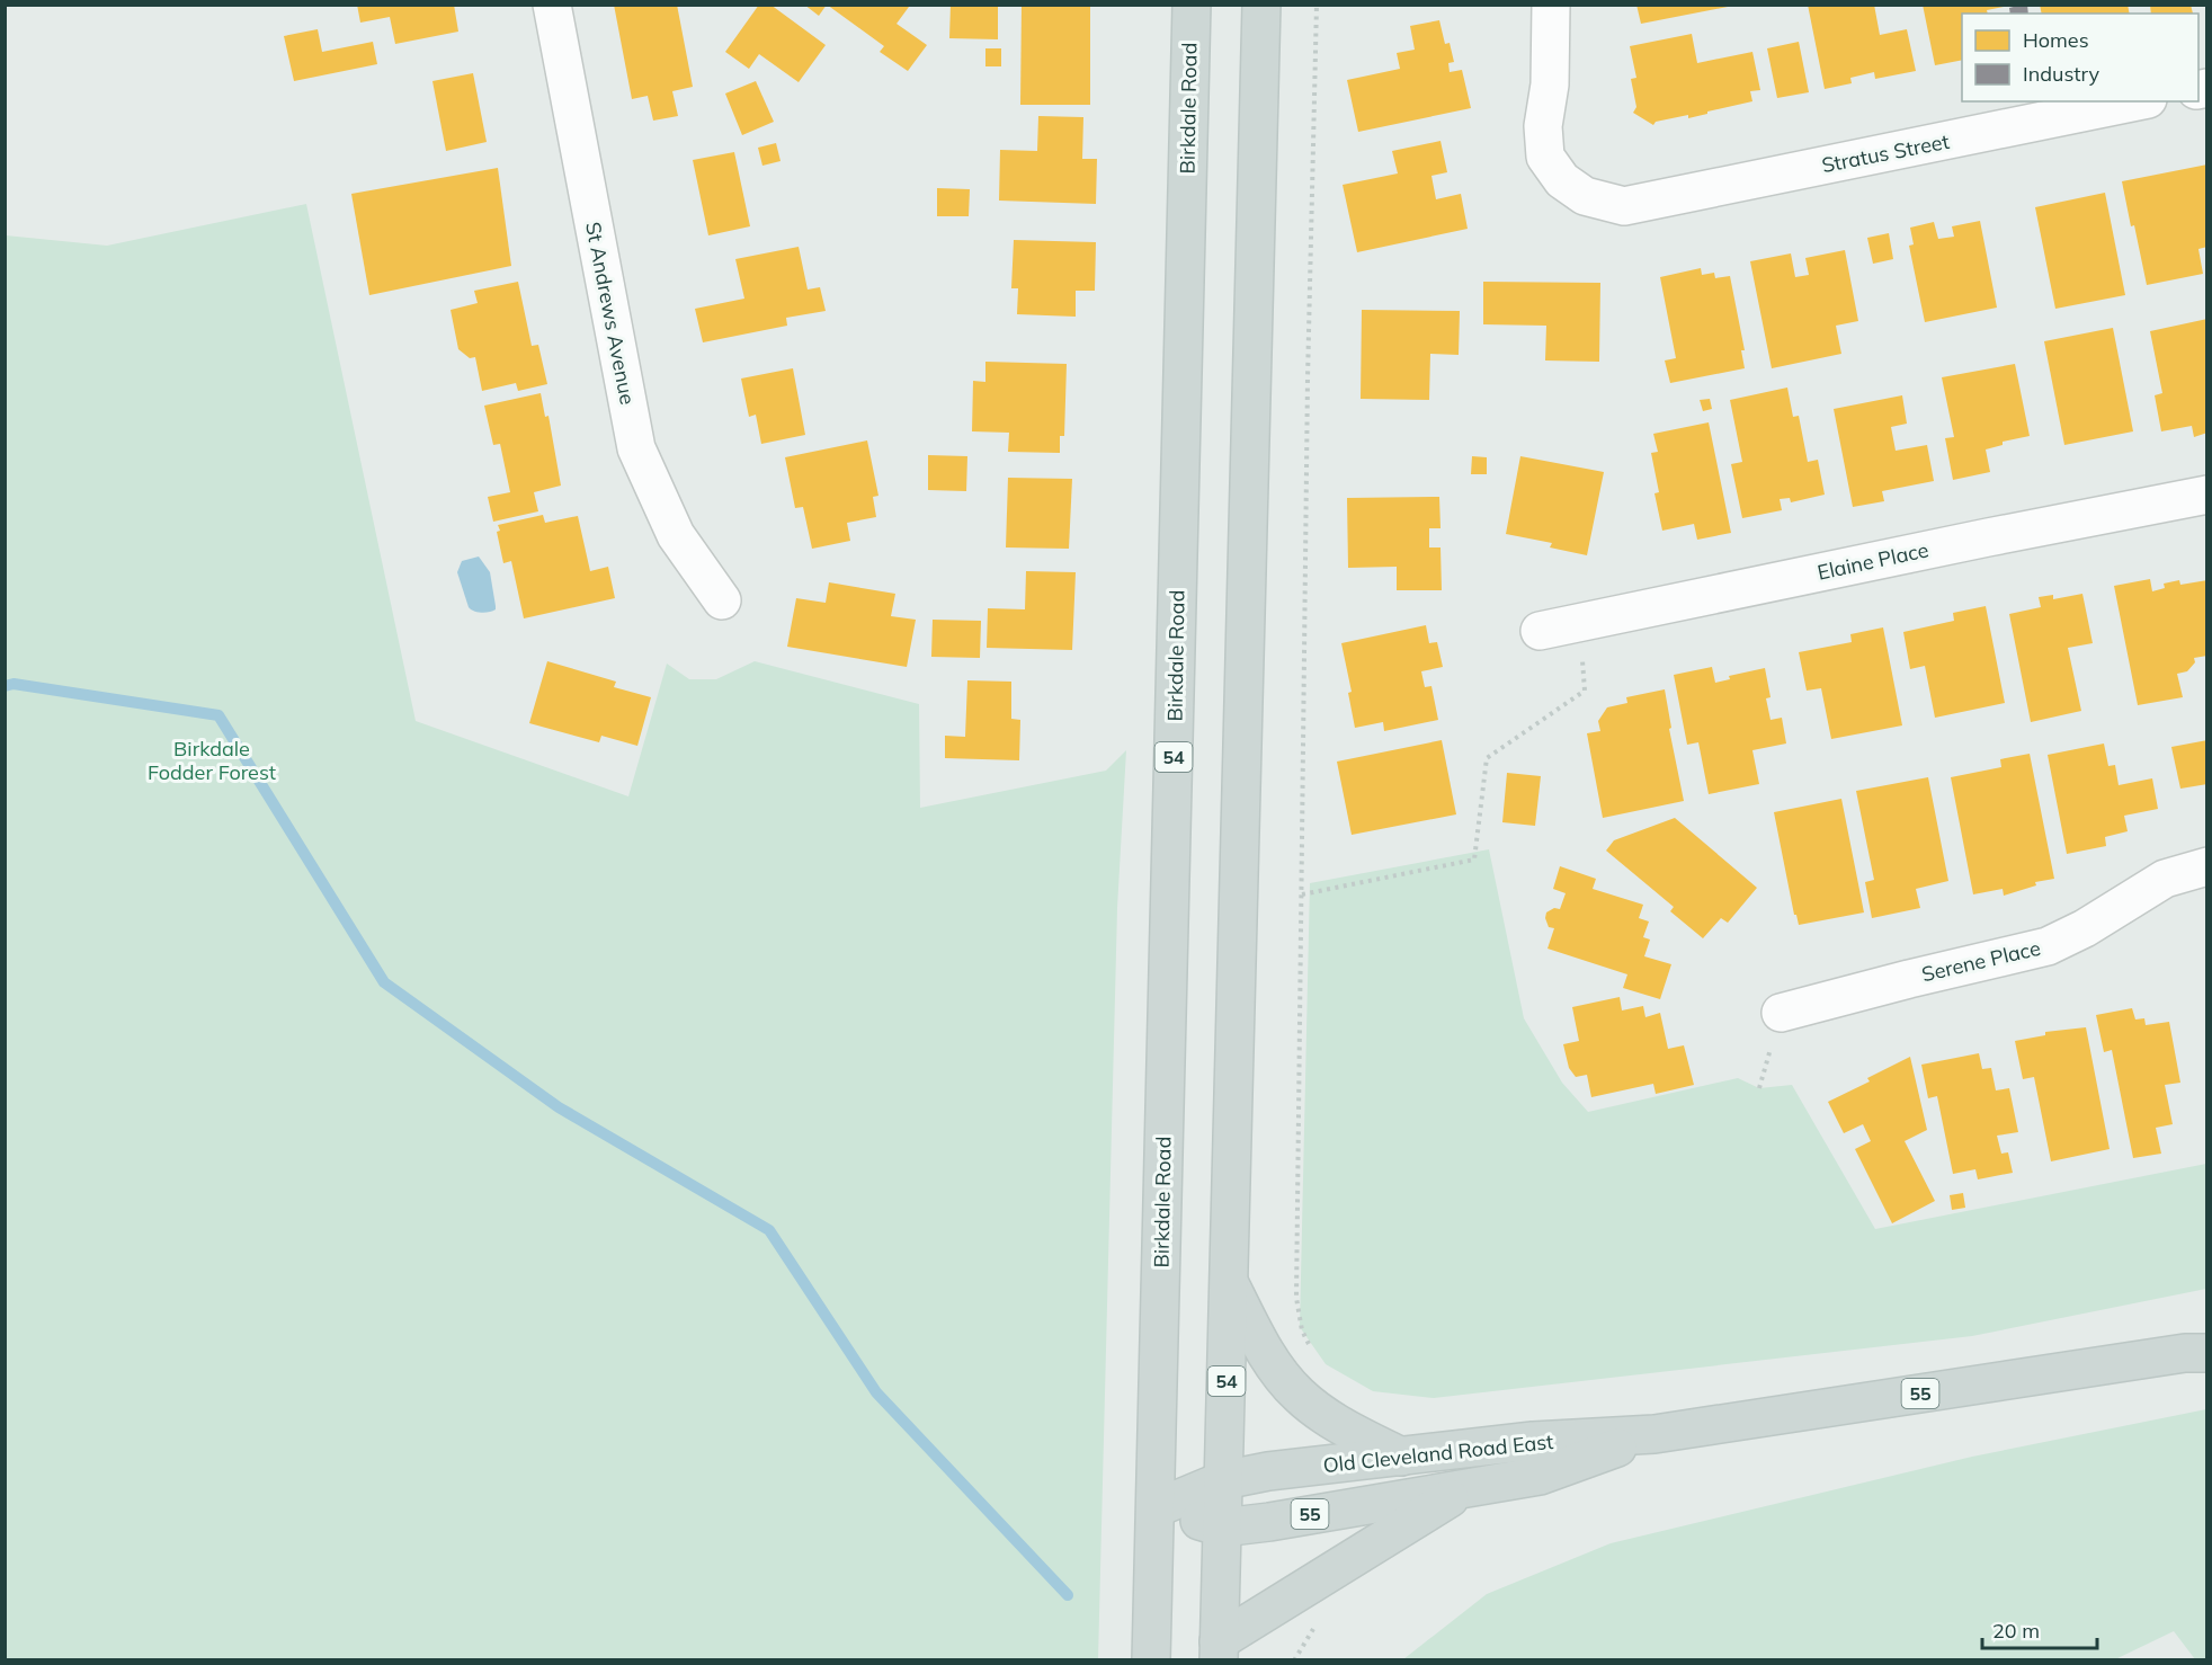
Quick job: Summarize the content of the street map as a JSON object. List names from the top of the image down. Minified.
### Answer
{"streets":{"main road":["Birkdale Road","54","55","Old Cleveland Road East"],"street":["Stratus Street","St Andrews Avenue","Elaine Place","Serene Place"]},"crossings":[["Birkdale Road","54"],["Birkdale Road","Old Cleveland Road East"],["54","Old Cleveland Road East"]],"parks":["Birkdale Fodder Forest"],"legend":["Homes","Industry"],"scale_bar":"20 m"}
